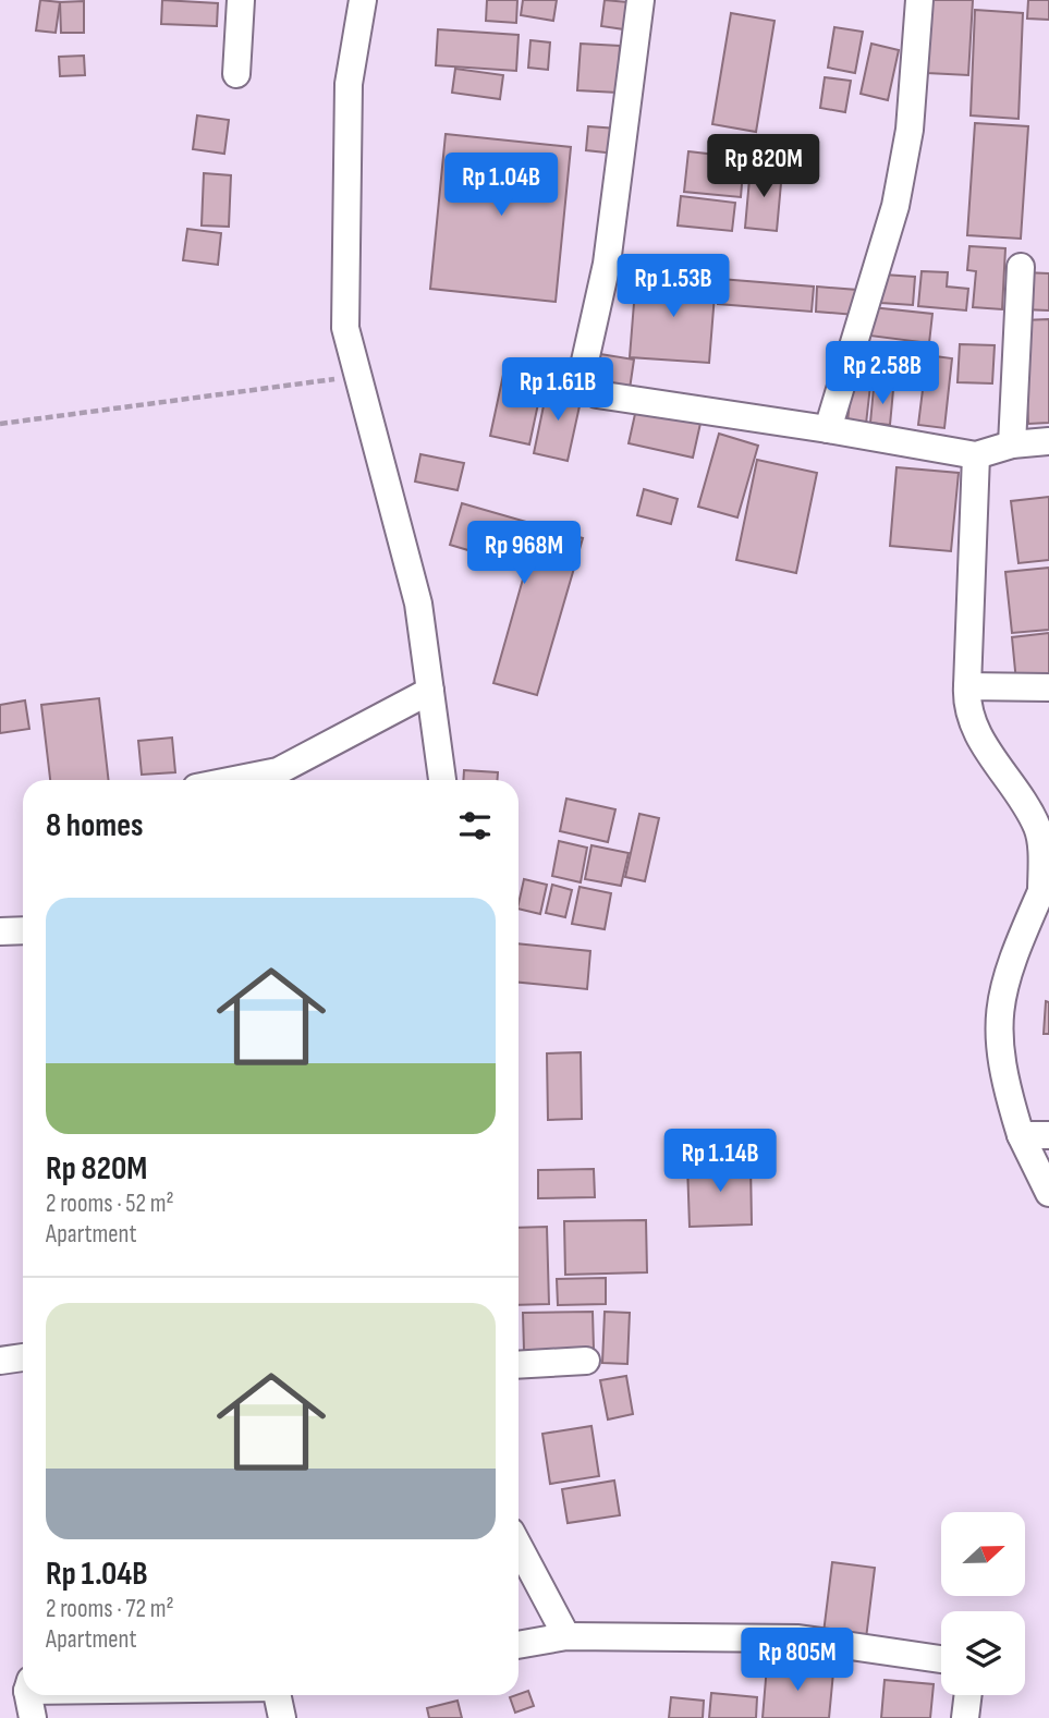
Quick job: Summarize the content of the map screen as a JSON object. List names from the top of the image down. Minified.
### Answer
{"north":"right","page":{"price":["Rp 820M","Rp 1.04B","Rp 1.53B","Rp 2.58B","Rp 1.61B","Rp 968M","Rp 1.14B","Rp 805M"],"heading":"8 homes","list":[{"name":"Rp 820M","note":"2 rooms · 52 m² · Apartment"},{"name":"Rp 1.04B","note":"2 rooms · 72 m² · Apartment"}]}}
